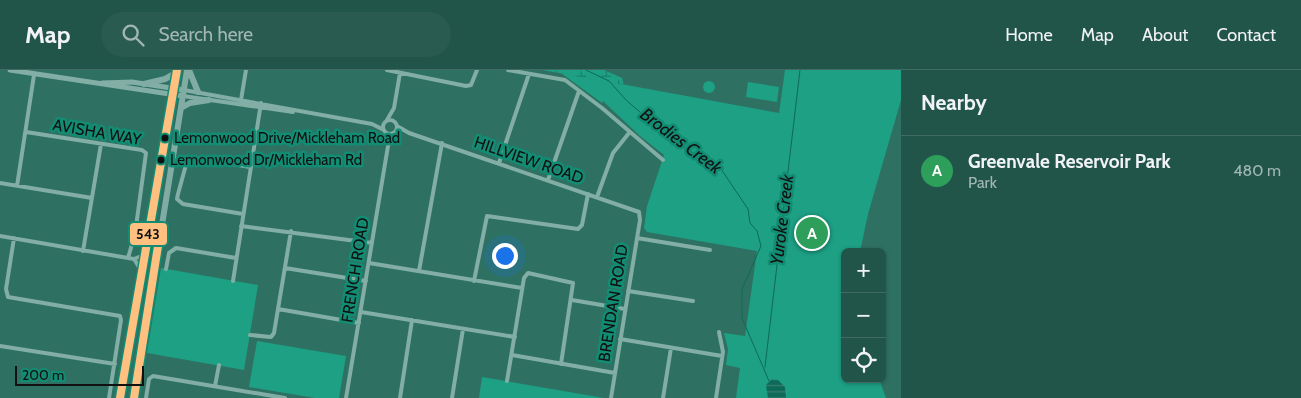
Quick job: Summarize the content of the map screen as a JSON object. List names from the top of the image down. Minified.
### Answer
{"streets":{"street":["AVISHA WAY","HILLVIEW ROAD","FRENCH ROAD","BRENDAN ROAD"]},"crossings":[["HILLVIEW ROAD","FRENCH ROAD"],["HILLVIEW ROAD","BRENDAN ROAD"]],"water":["Brodies Creek","Yuroke Creek"],"places":["Lemonwood Drive/Mickleham Road","Lemonwood Dr/Mickleham Rd"],"lines":["transit line 543"],"scale_bar":"200 m","page":{"header":"Map","search":"Search here","nav":["Home","Map","About","Contact"],"heading":"Nearby","list":[{"mark":"A","name":"Greenvale Reservoir Park","note":"Park","value":"480 m"}],"pins":"A","map_buttons":["+","−"],"scale":"200 m"}}
